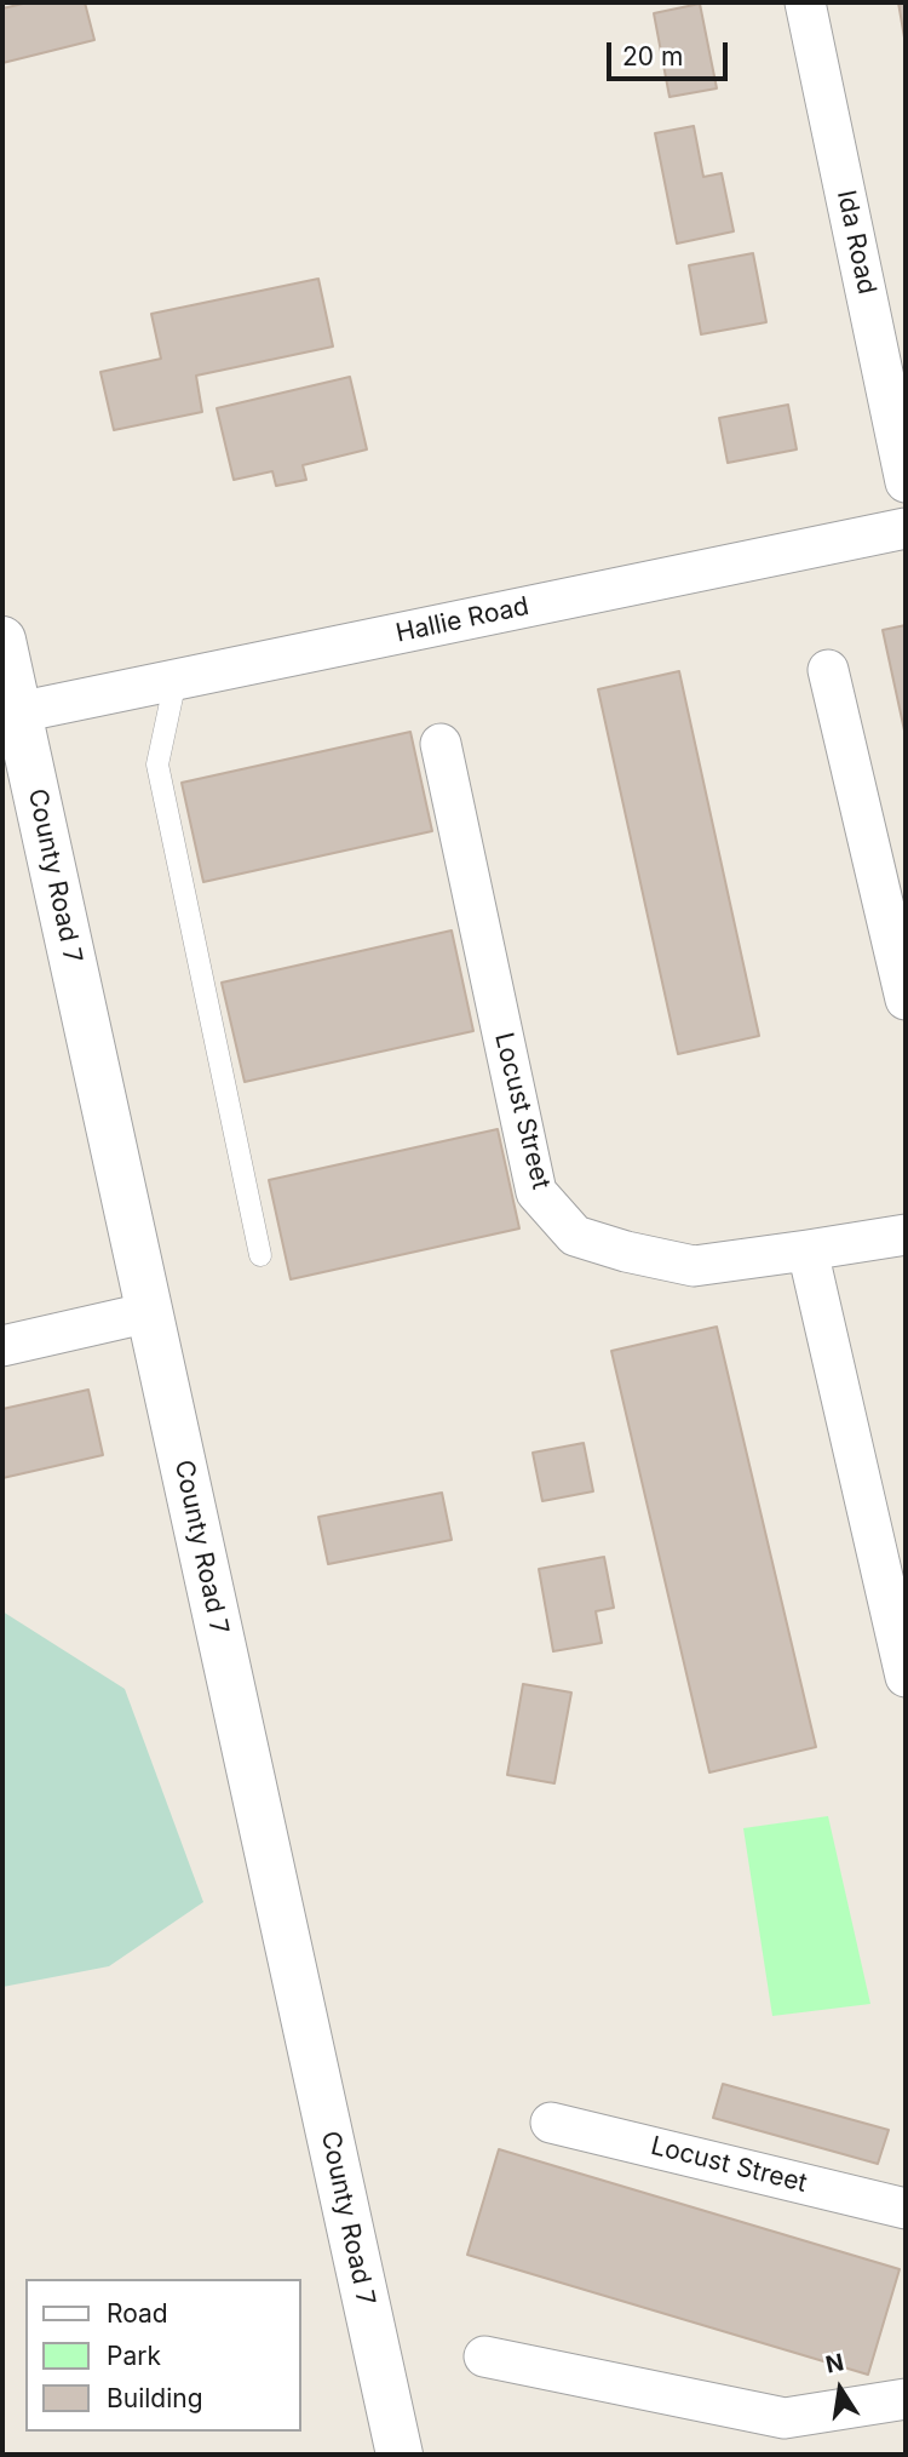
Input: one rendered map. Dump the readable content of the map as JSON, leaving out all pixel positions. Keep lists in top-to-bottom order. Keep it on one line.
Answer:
{"streets":{"street":["Ida Road","Hallie Road","County Road 7","Locust Street"]},"crossings":[["Hallie Road","County Road 7"]],"legend":["Road","Park","Building"],"scale_bar":"20 m","north":"top"}
